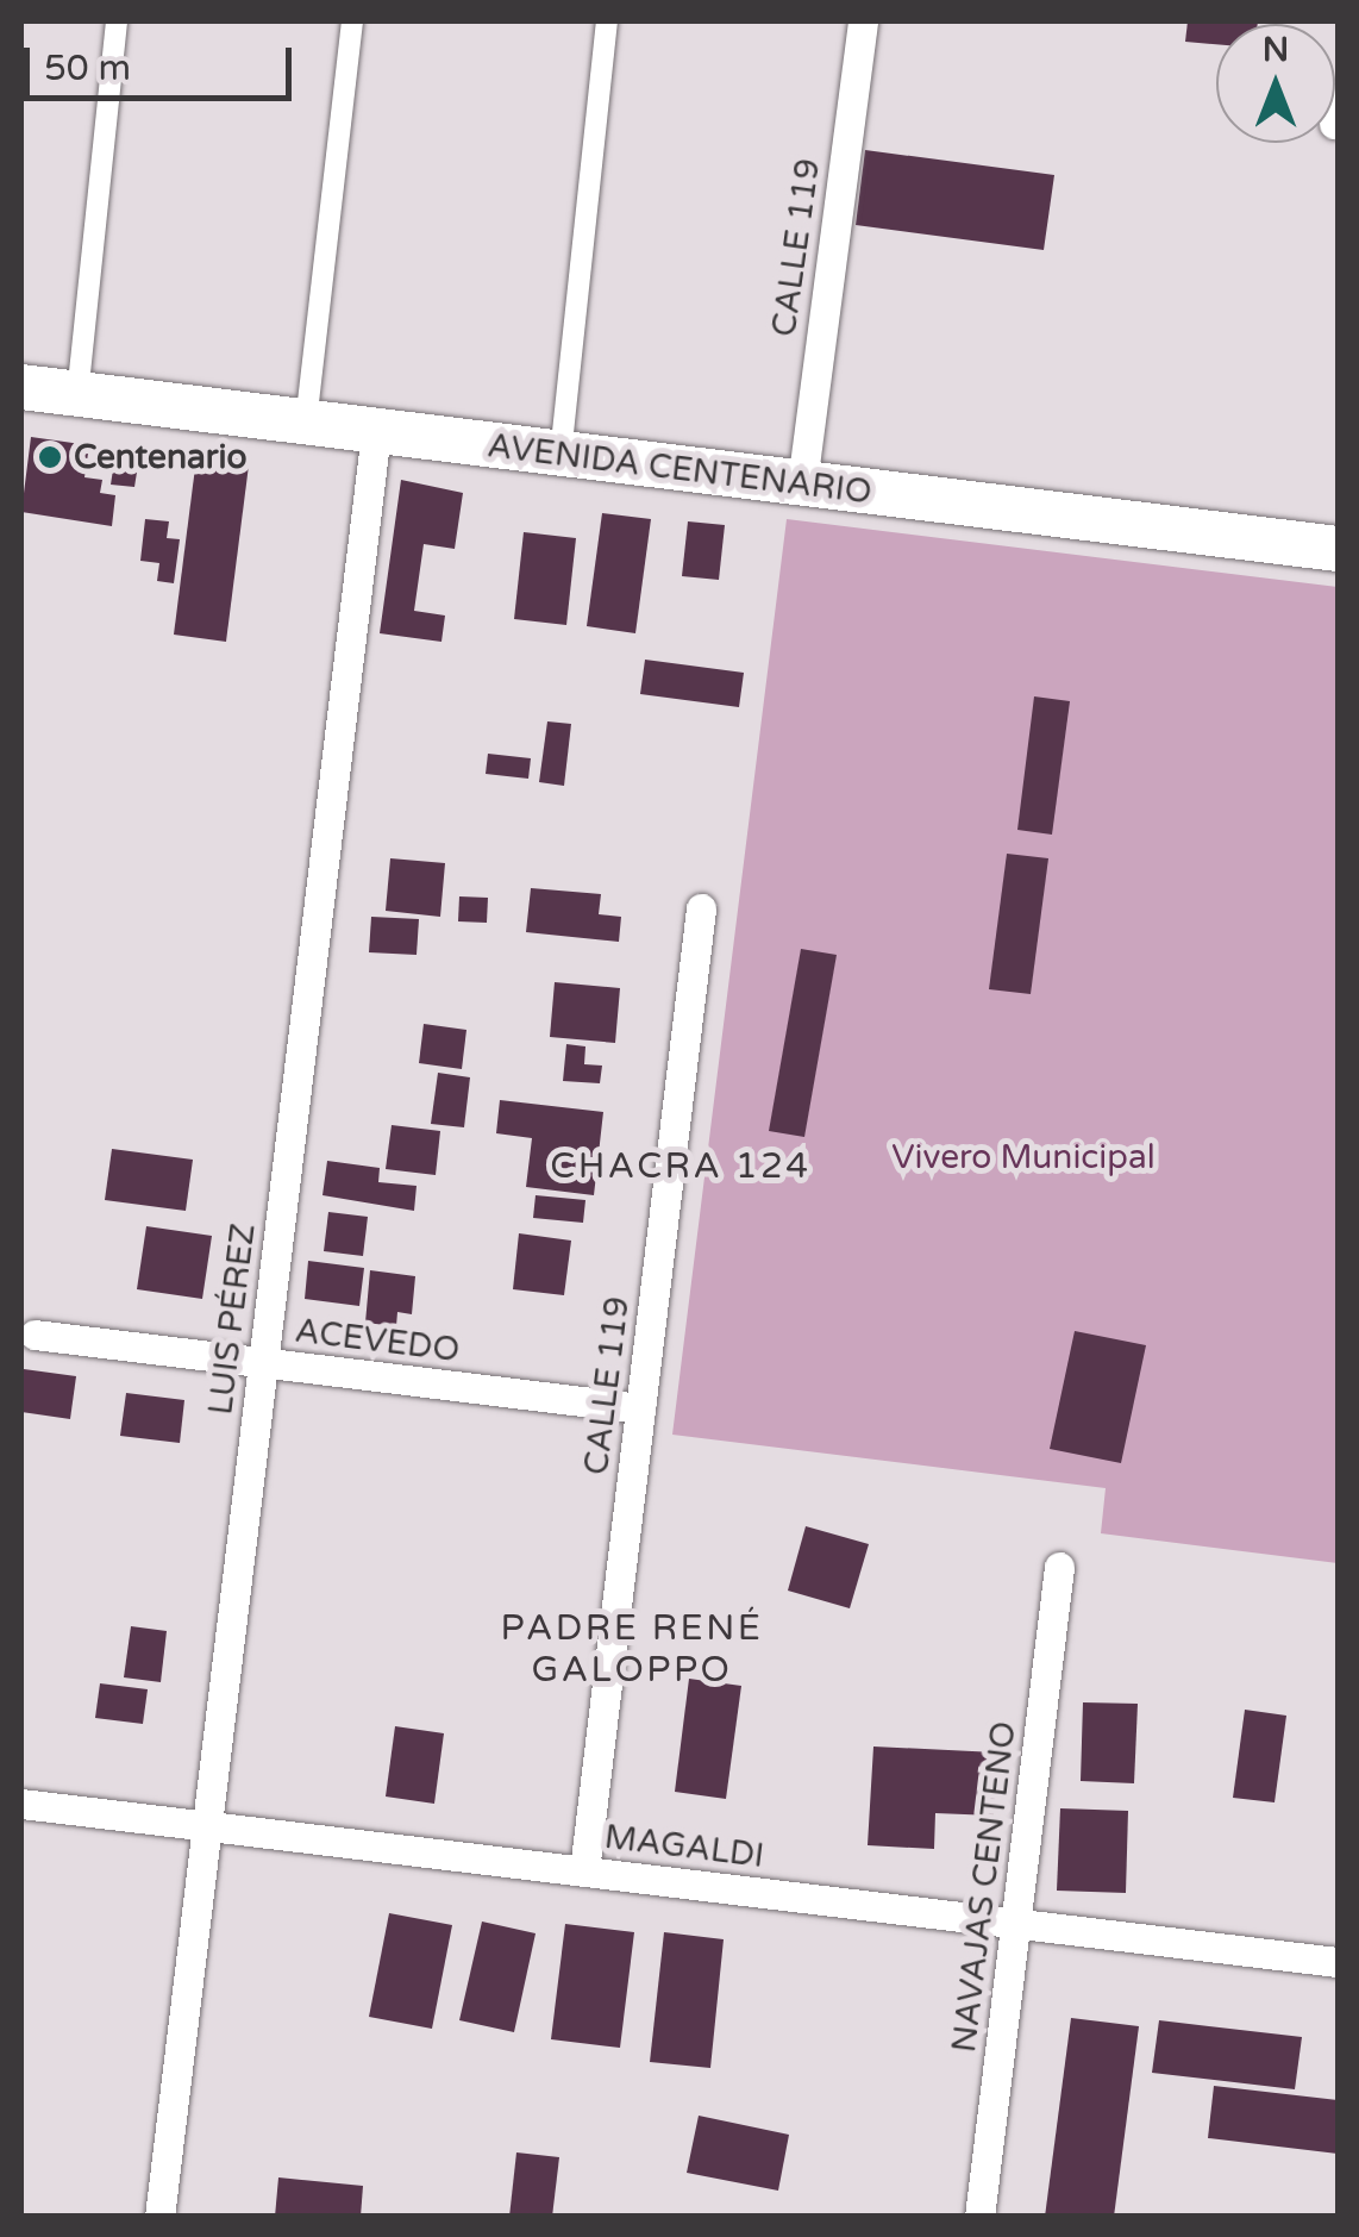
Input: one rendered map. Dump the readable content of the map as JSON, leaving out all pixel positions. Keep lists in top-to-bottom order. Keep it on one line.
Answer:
{"streets":{"main road":["AVENIDA CENTENARIO"],"street":["CALLE 119","LUIS PÉREZ","ACEVEDO","MAGALDI","NAVAJAS CENTENO"]},"crossings":[["CALLE 119","AVENIDA CENTENARIO"],["CALLE 119","ACEVEDO"],["CALLE 119","MAGALDI"],["AVENIDA CENTENARIO","LUIS PÉREZ"],["LUIS PÉREZ","ACEVEDO"],["LUIS PÉREZ","MAGALDI"],["MAGALDI","NAVAJAS CENTENO"]],"districts":["CHACRA 124","PADRE RENÉ GALOPPO"],"parks":["Vivero Municipal"],"places":["Centenario"],"scale_bar":"50 m","north":"top"}
